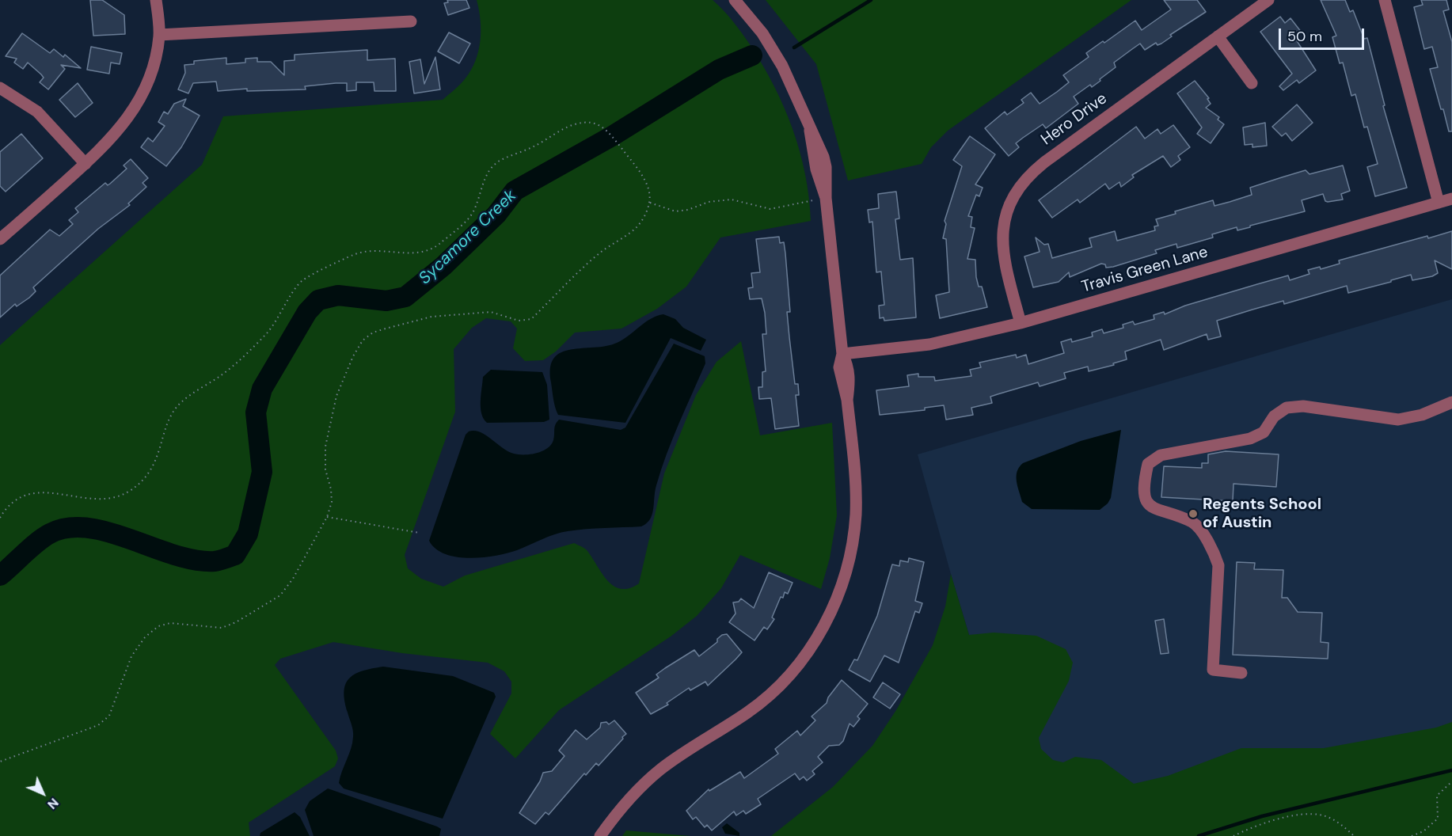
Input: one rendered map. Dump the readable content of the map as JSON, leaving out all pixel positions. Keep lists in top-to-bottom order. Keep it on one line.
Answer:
{"streets":{"street":["Hero Drive","Travis Green Lane"]},"crossings":[["Hero Drive","Travis Green Lane"]],"water":["Sycamore Creek"],"places":["Regents School of Austin"],"scale_bar":"50 m","north":"bottom right"}
